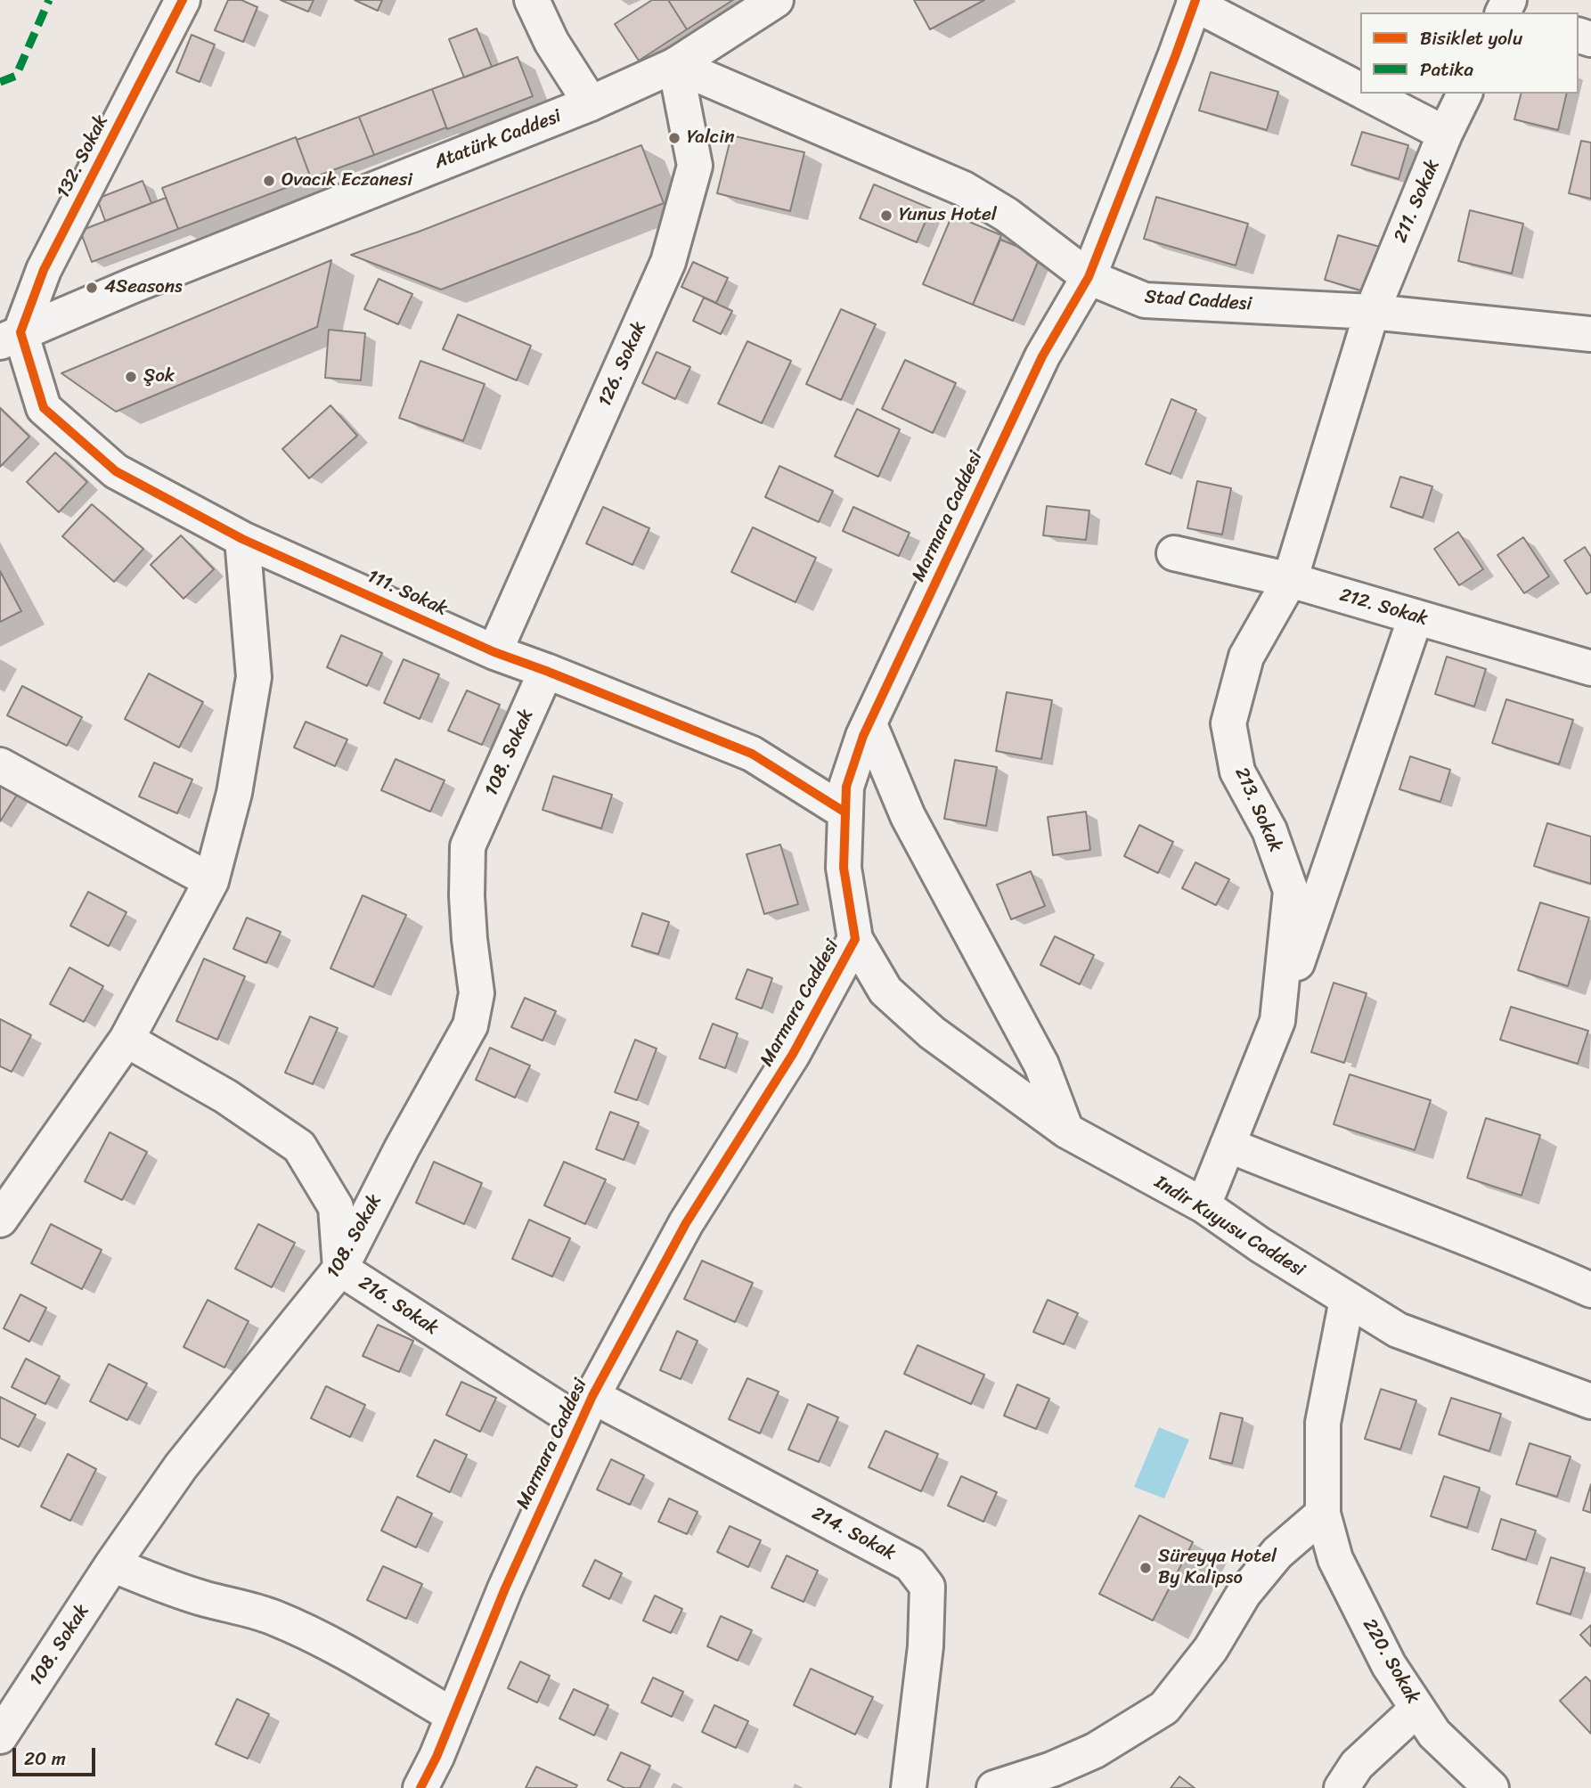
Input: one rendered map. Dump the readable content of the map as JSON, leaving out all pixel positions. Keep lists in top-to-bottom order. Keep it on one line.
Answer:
{"streets":{"street":["Atatürk Caddesi","132. Sokak","211. Sokak","Stad Caddesi","126. Sokak","Marmara Caddesi","111. Sokak","212. Sokak","108. Sokak","213. Sokak","Indir Kuyusu Caddesi","216. Sokak","214. Sokak","220. Sokak"]},"crossings":[["Atatürk Caddesi","132. Sokak"],["Atatürk Caddesi","Stad Caddesi"],["Atatürk Caddesi","126. Sokak"],["Atatürk Caddesi","111. Sokak"],["132. Sokak","111. Sokak"],["211. Sokak","Stad Caddesi"],["211. Sokak","213. Sokak"],["Stad Caddesi","126. Sokak"],["Stad Caddesi","Marmara Caddesi"],["Stad Caddesi","213. Sokak"],["126. Sokak","111. Sokak"],["Marmara Caddesi","111. Sokak"],["Marmara Caddesi","Indir Kuyusu Caddesi"],["Marmara Caddesi","216. Sokak"],["Marmara Caddesi","214. Sokak"],["111. Sokak","108. Sokak"],["212. Sokak","213. Sokak"],["108. Sokak","216. Sokak"],["213. Sokak","Indir Kuyusu Caddesi"],["Indir Kuyusu Caddesi","220. Sokak"],["216. Sokak","214. Sokak"]],"places":["Yalcin","Ovacık Eczanesi","Yunus Hotel","4Seasons","Şok","Süreyya Hotel By Kalipso"],"legend":["Bisiklet yolu","Patika"],"scale_bar":"20 m"}
